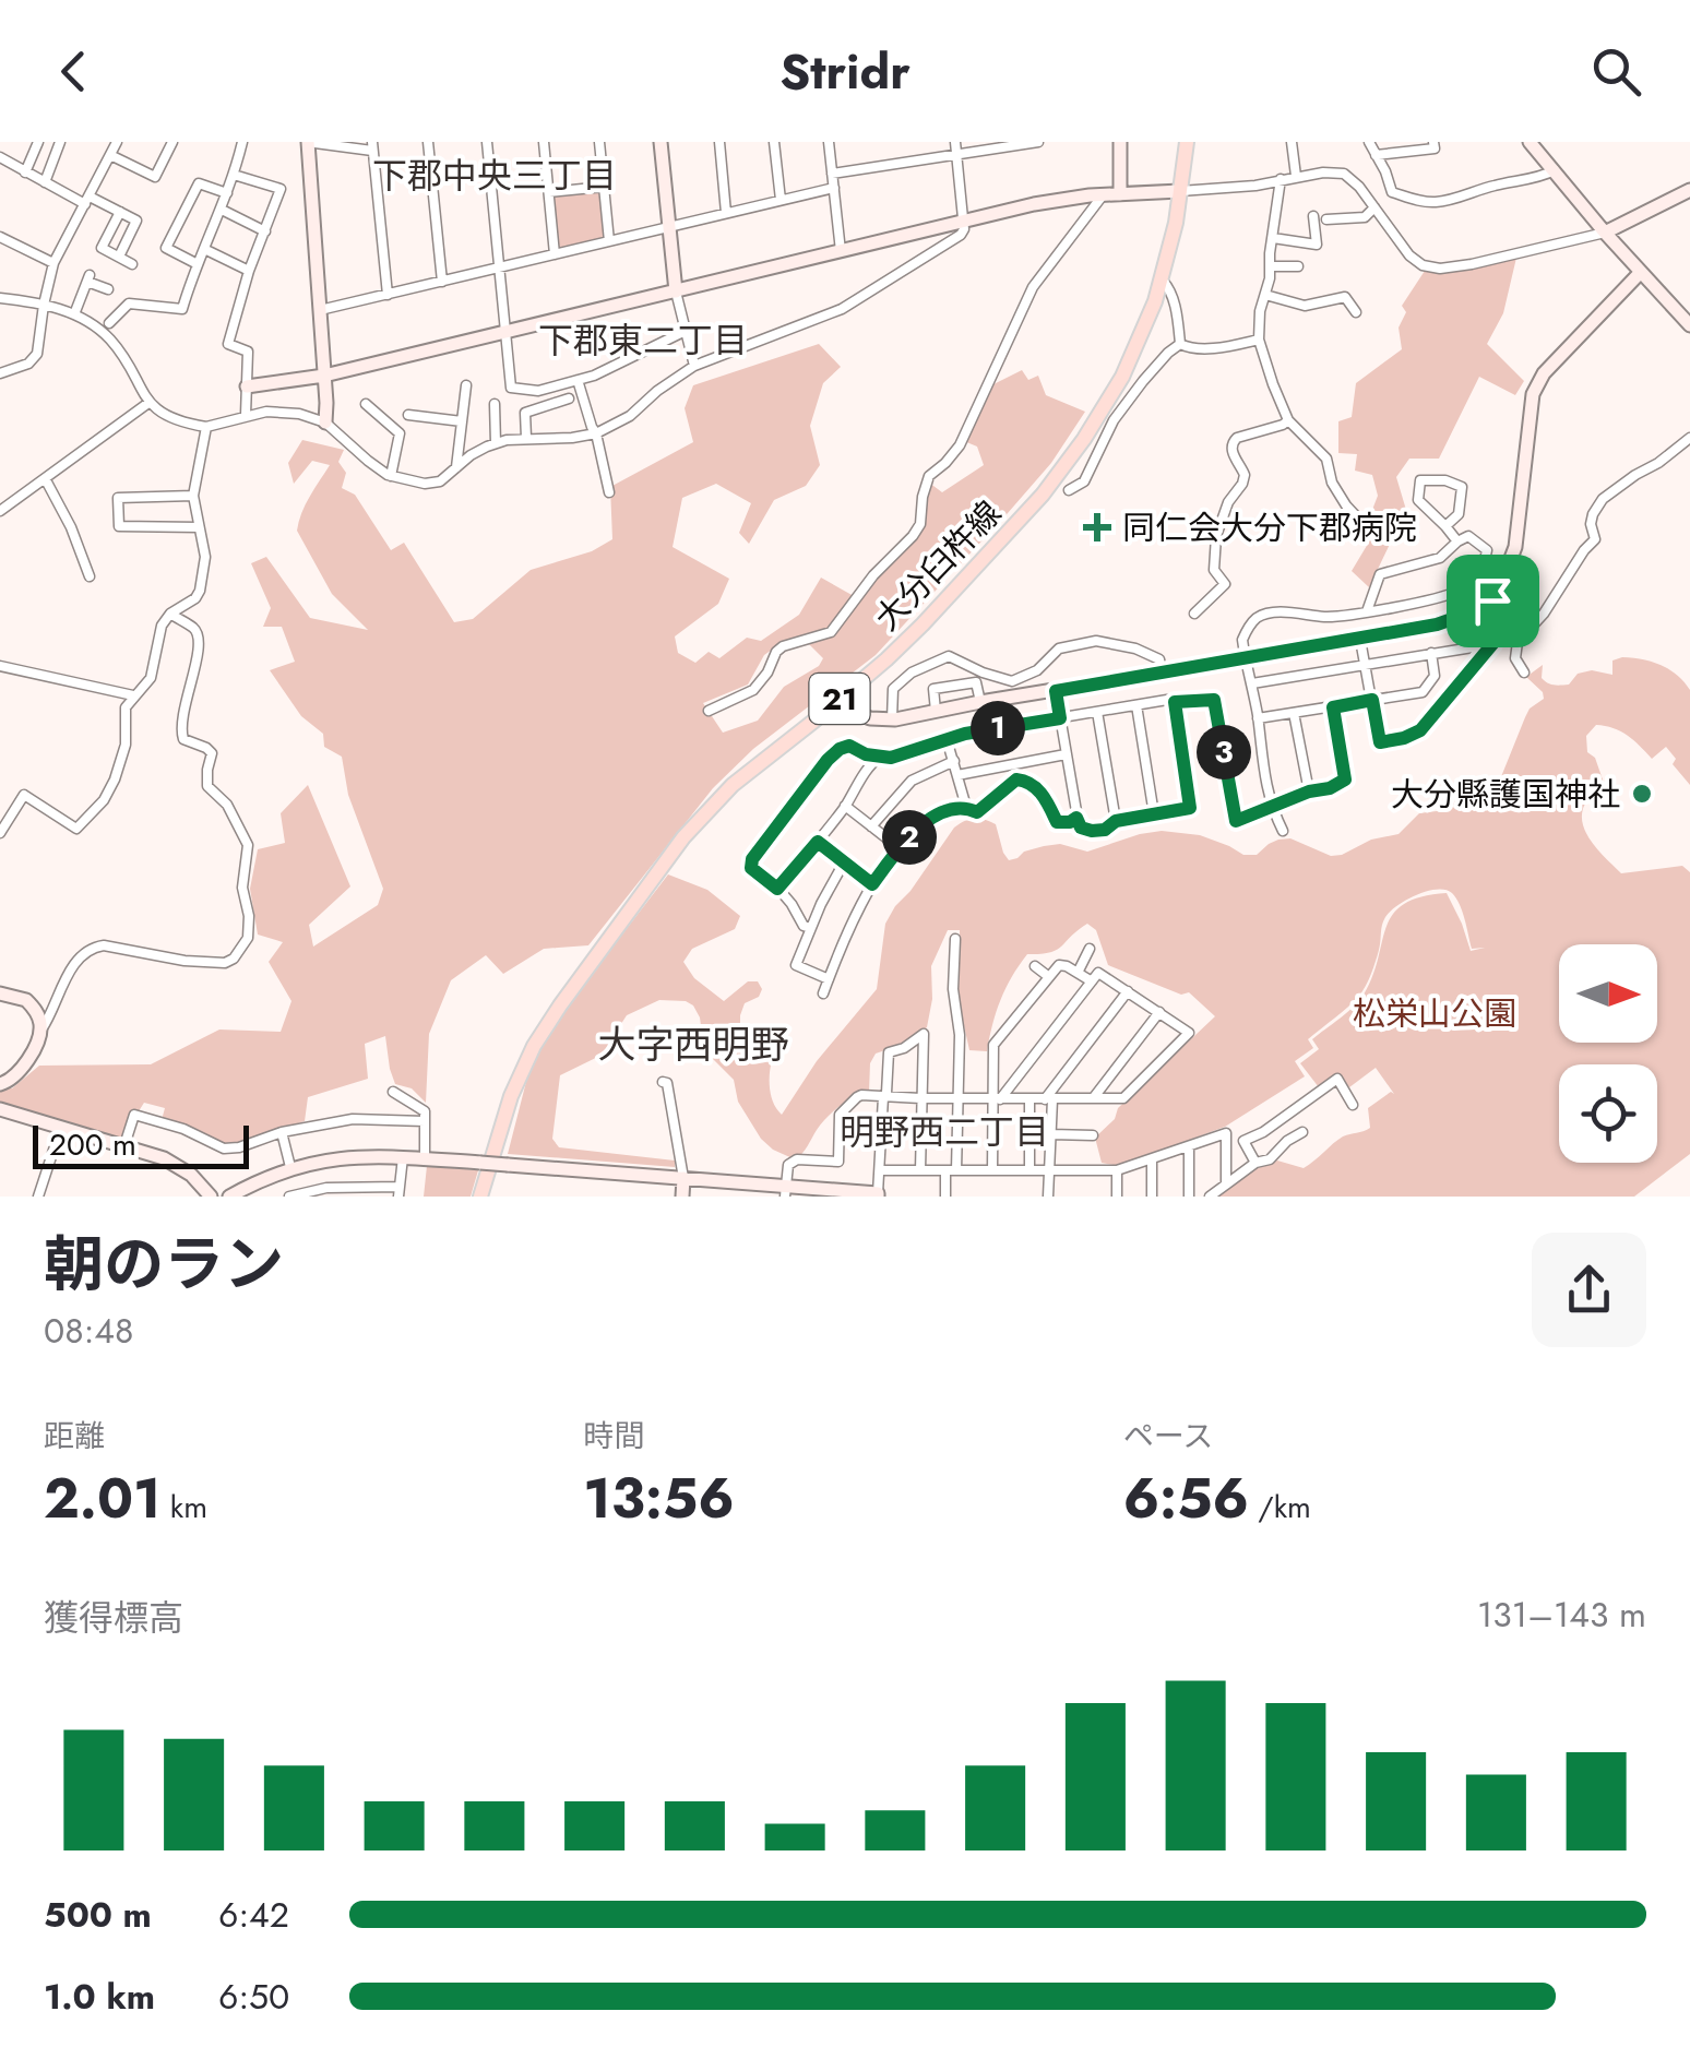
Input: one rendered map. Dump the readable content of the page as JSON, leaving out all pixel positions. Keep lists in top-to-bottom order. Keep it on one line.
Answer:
{"streets":{"main road":["大分臼杵線","21"]},"districts":["下郡中央三丁目","下郡東二丁目","大字西明野","明野西二丁目"],"parks":["松栄山公園"],"places":{"health":["同仁会大分下郡病院"],"other":["大分縣護国神社"]},"scale_bar":"200 m","north":"right","page":{"header":"Stridr","pins":["1","3","2"],"scale":"200 m","heading":["朝のラン","08:48"],"stats":[["距離","2.01 km"],["時間","13:56"],["ペース","6:56 /km"]],"chart":["獲得標高","131–143 m"],"list":[{"name":"500 m","note":"6:42"},{"name":"1.0 km","note":"6:50"}]}}
